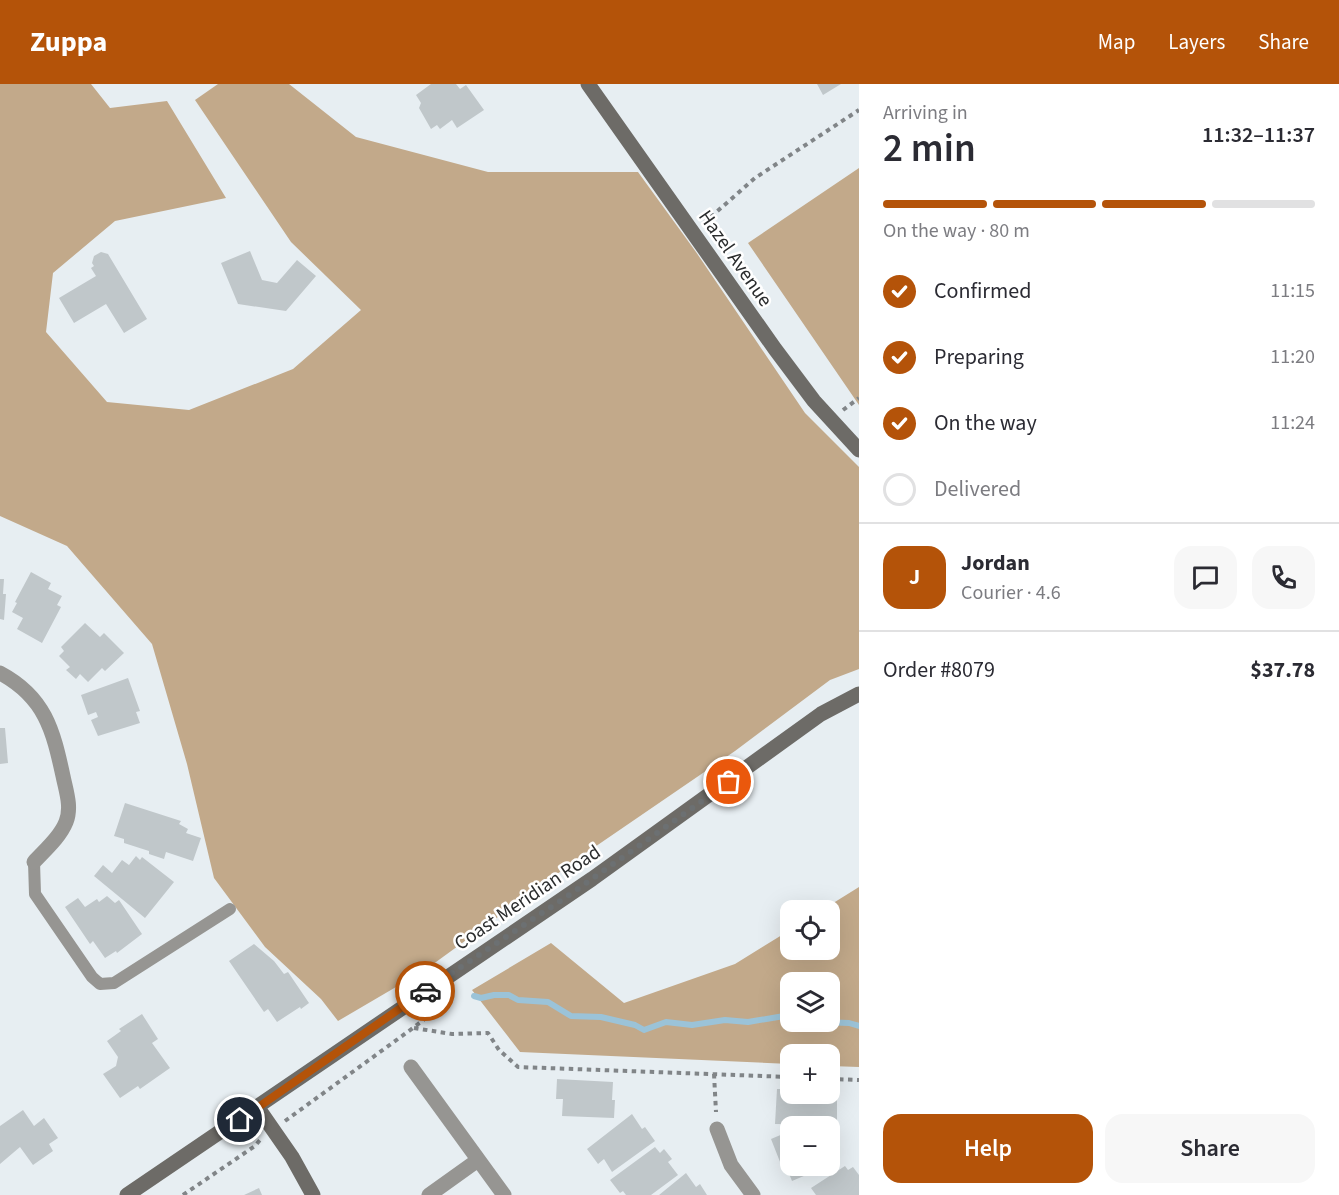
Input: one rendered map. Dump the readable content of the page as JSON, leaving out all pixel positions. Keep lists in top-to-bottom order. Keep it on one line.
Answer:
{"streets":{"street":["Hazel Avenue","Coast Meridian Road"]},"page":{"header":"Zuppa","nav":["Map","Layers","Share"],"heading":["2 min","Arriving in","11:32–11:37"],"panel":["Jordan","Courier · 4.6","Order #8079","$37.78"],"bar":"On the way · 80 m","list":[["Confirmed","11:15"],["Preparing","11:20"],["On the way","11:24"],"Delivered"],"round":"J","map_buttons":["+","−"],"buttons":["Help","Share"]}}
